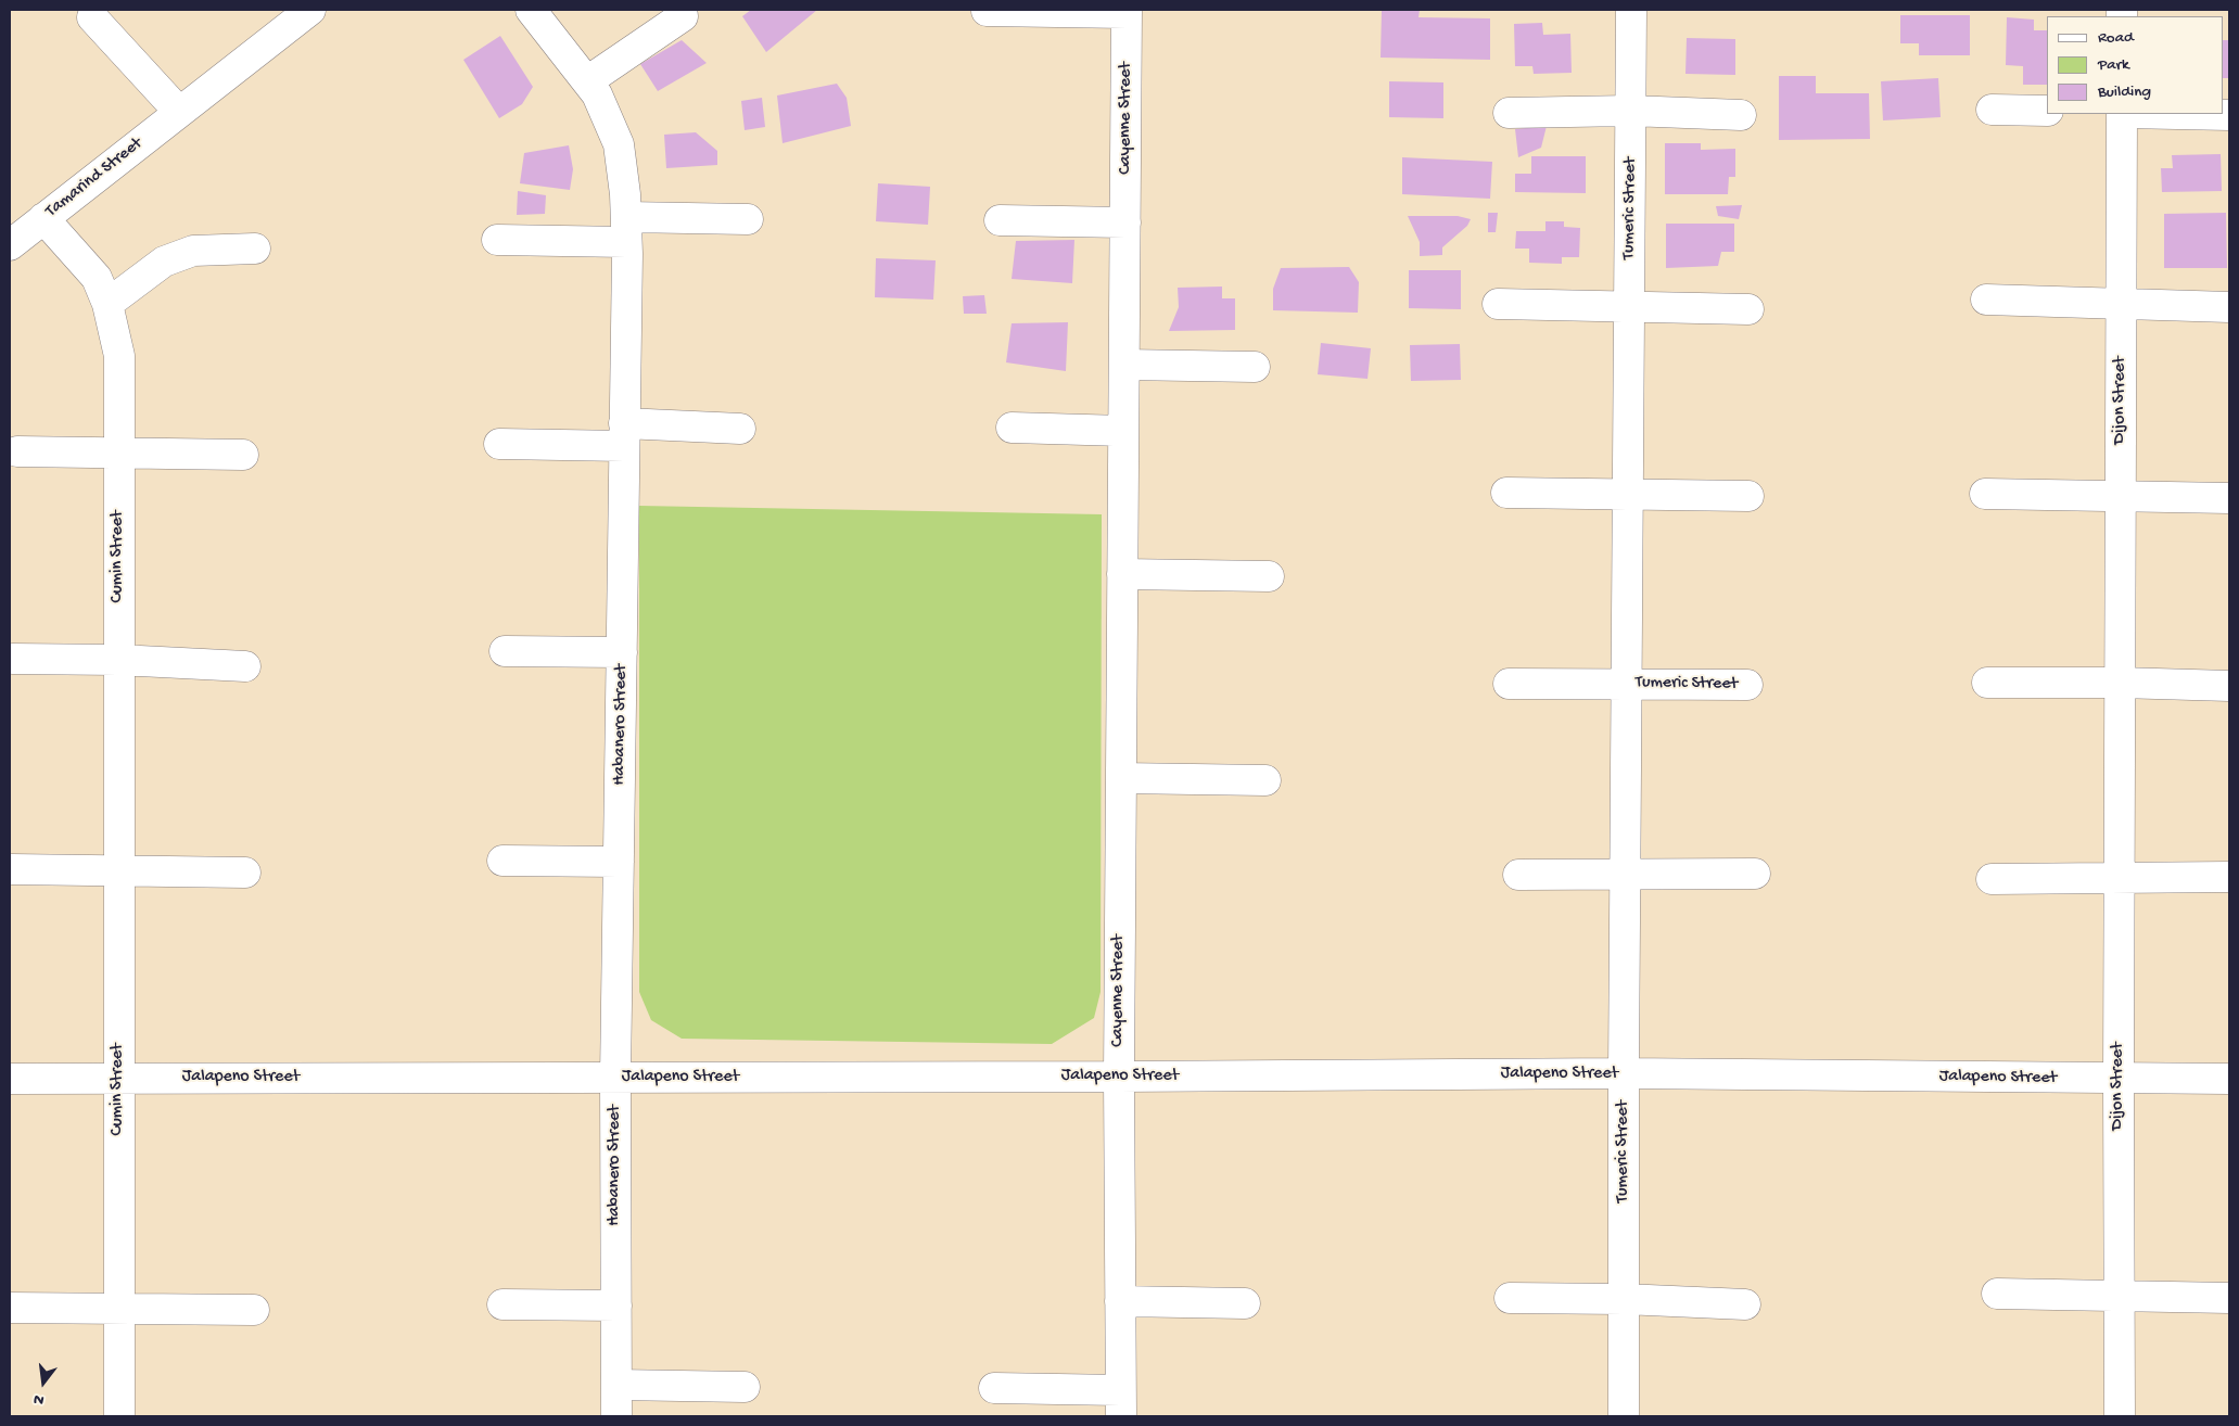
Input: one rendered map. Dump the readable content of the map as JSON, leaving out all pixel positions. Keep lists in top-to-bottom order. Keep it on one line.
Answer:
{"streets":{"street":["Cayenne Street","Tamarind Street","Tumeric Street","Dijon Street","Cumin Street","Habanero Street","Jalapeno Street"]},"crossings":[["Cayenne Street","Jalapeno Street"],["Tamarind Street","Cumin Street"],["Tumeric Street","Jalapeno Street"],["Dijon Street","Jalapeno Street"],["Cumin Street","Jalapeno Street"],["Habanero Street","Jalapeno Street"]],"legend":["Road","Park","Building"],"north":"bottom"}
